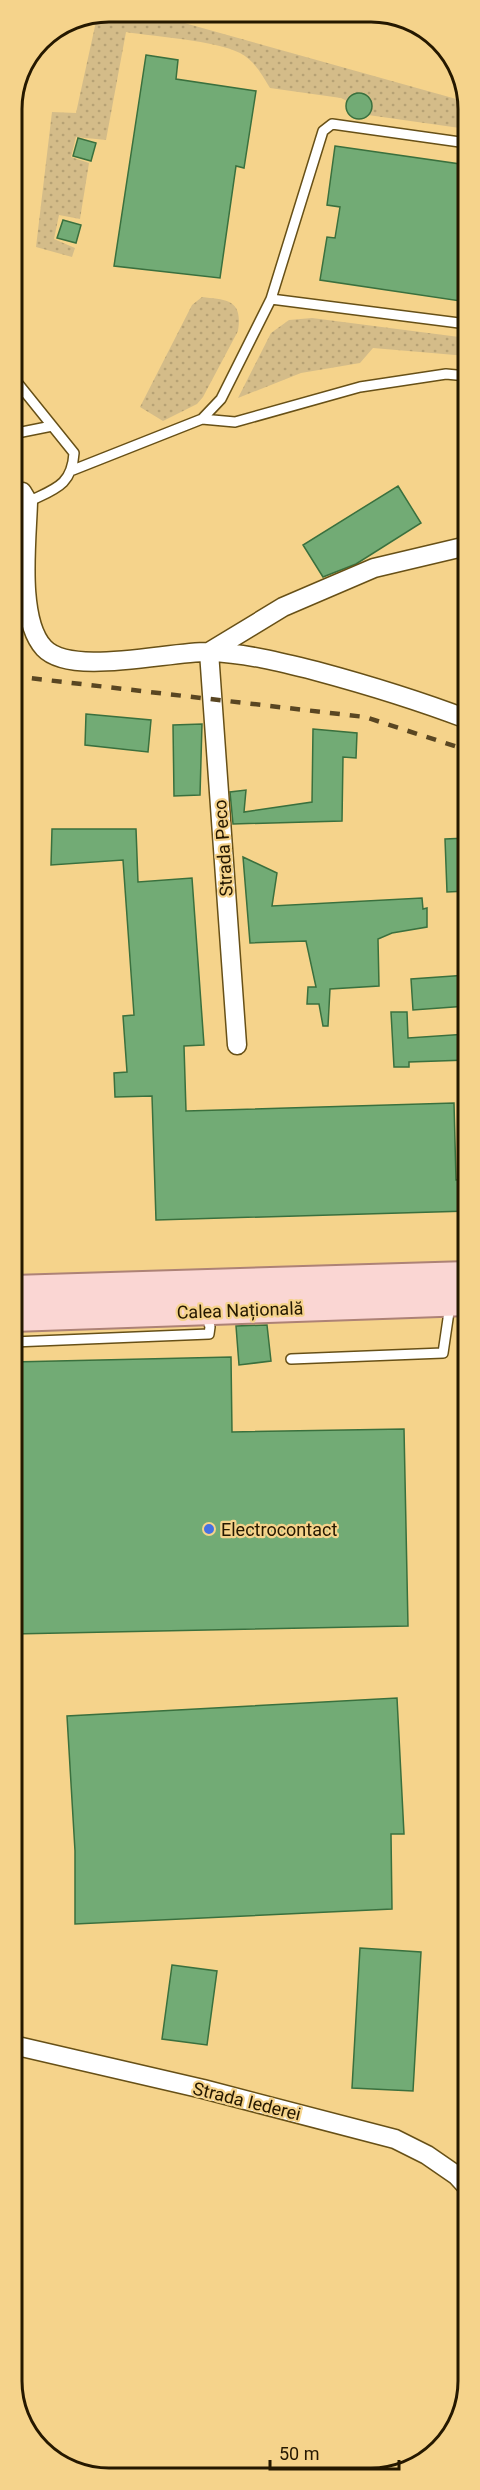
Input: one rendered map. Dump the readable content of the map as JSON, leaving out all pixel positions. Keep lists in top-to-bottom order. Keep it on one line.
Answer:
{"streets":{"main road":["Calea Națională"],"street":["Strada Peco","Strada Iederei"]},"places":["Electrocontact"],"scale_bar":"50 m"}
